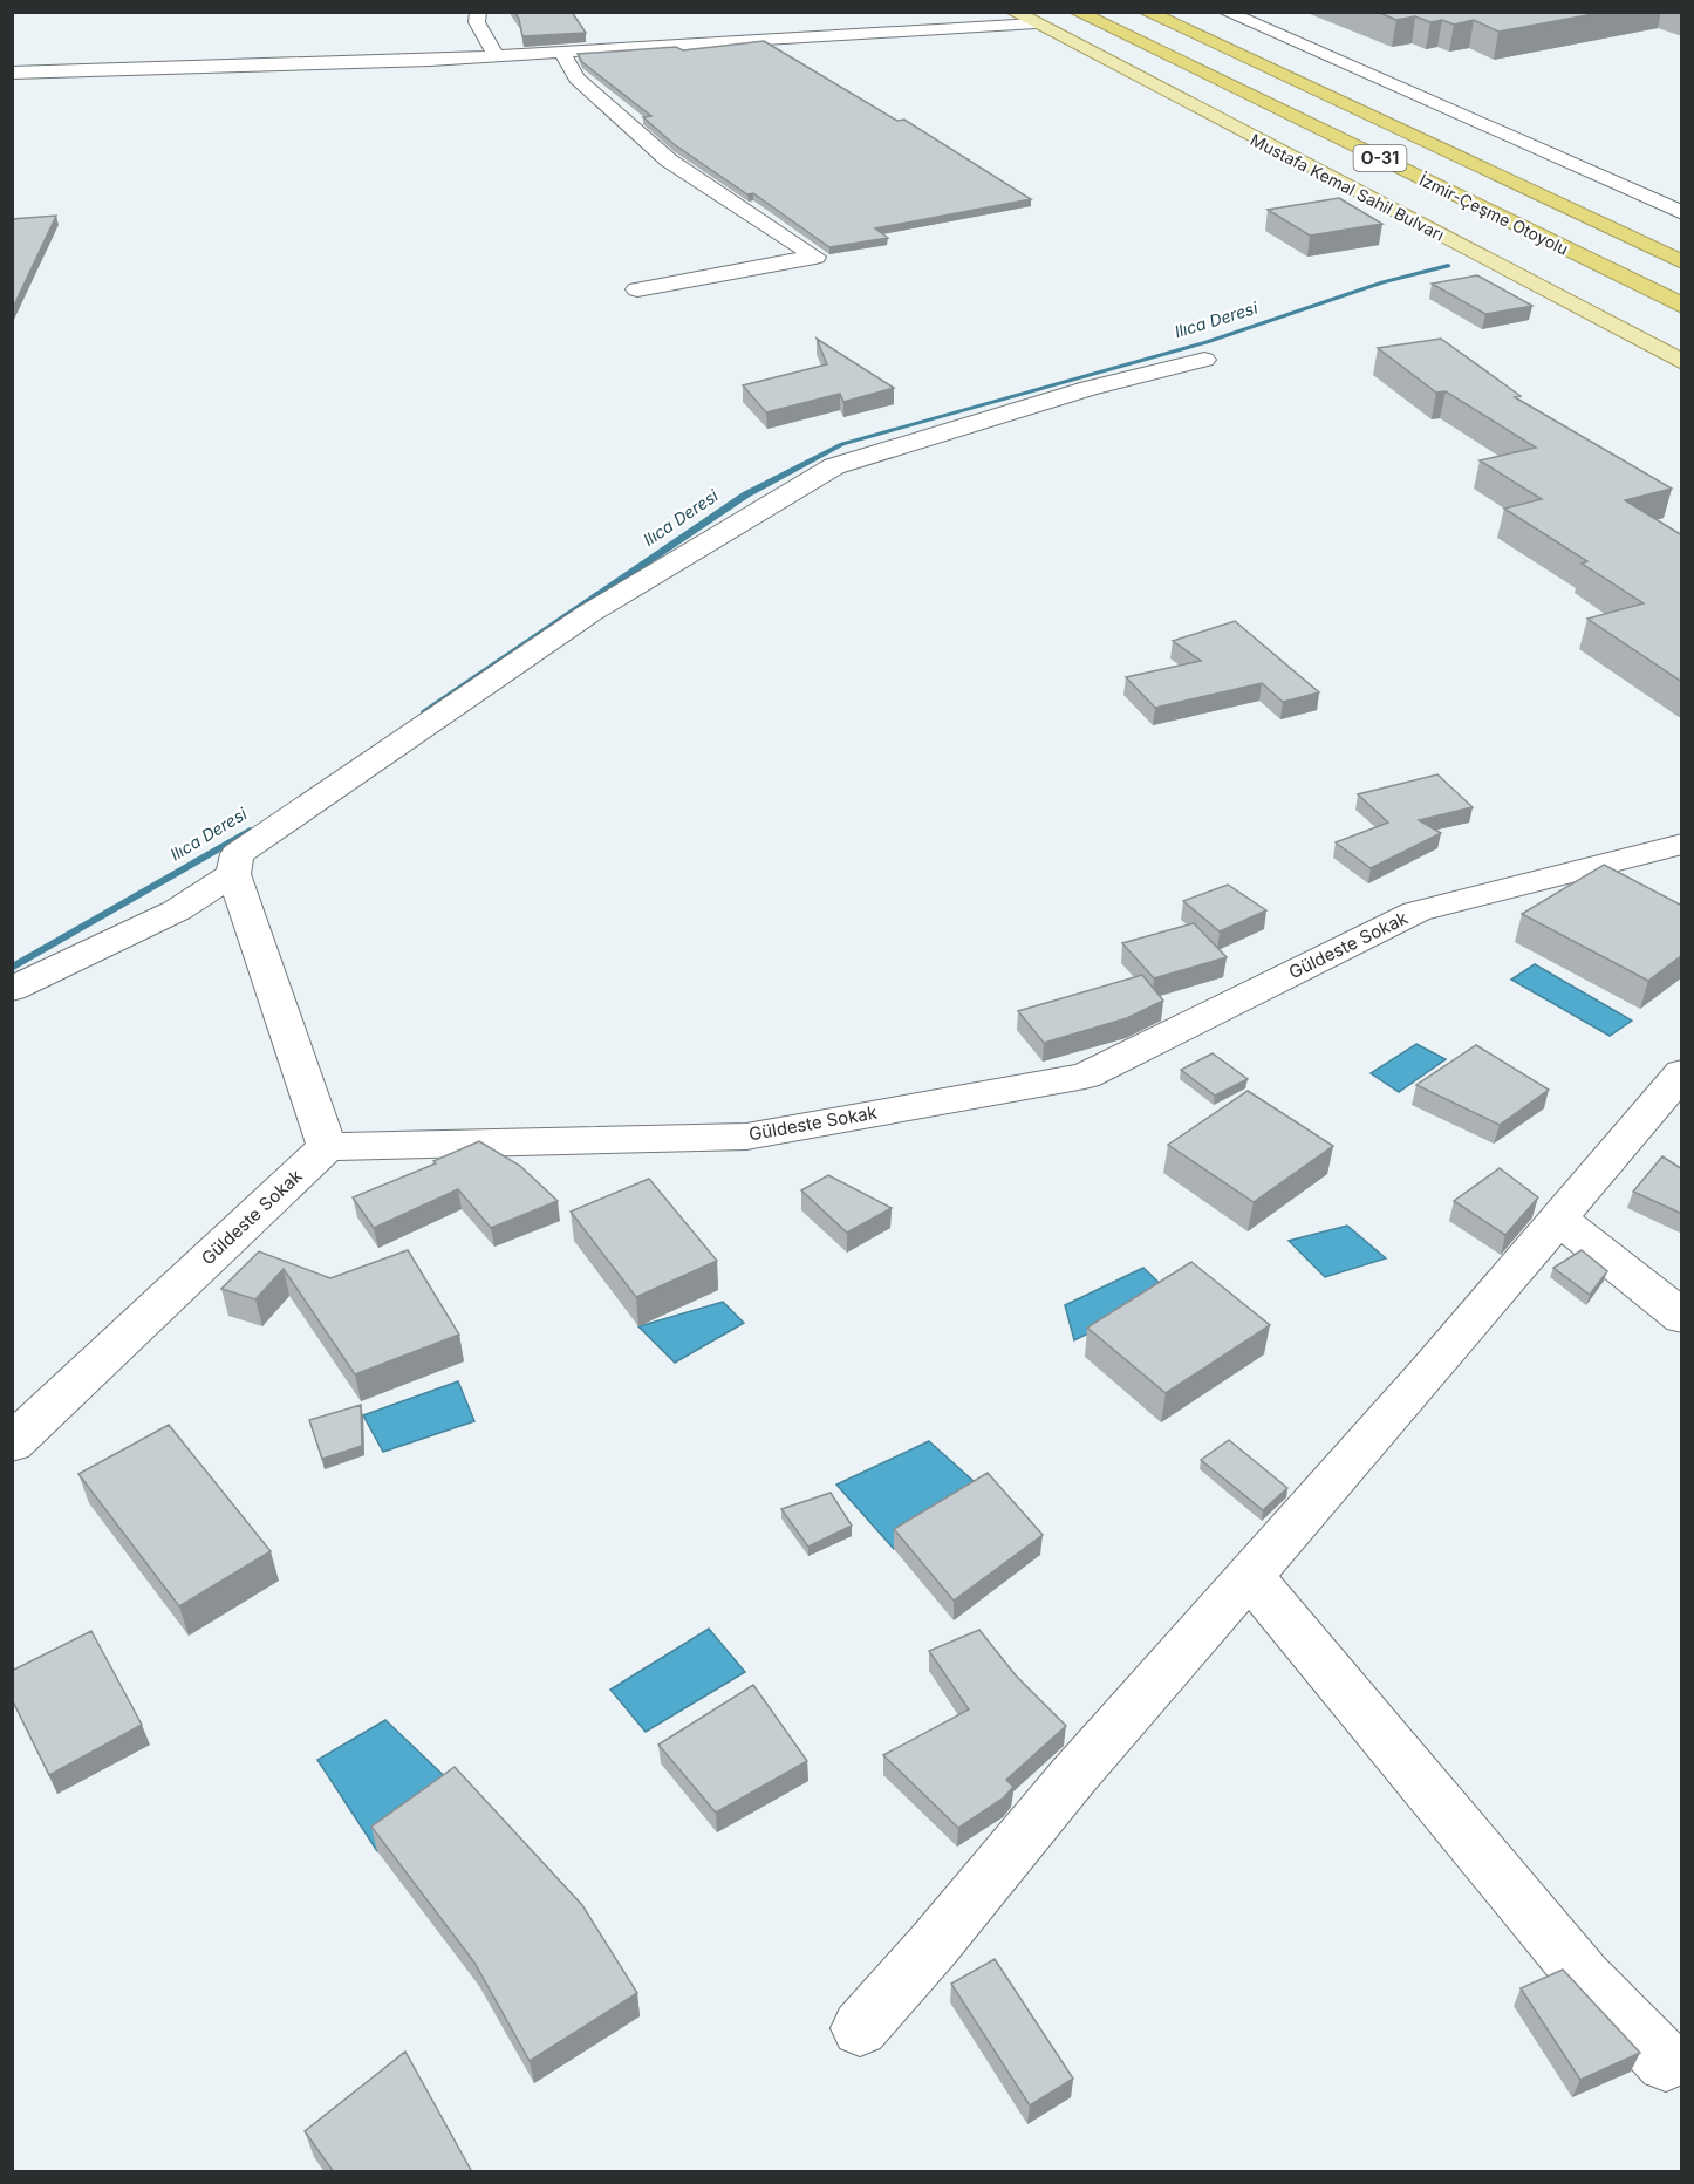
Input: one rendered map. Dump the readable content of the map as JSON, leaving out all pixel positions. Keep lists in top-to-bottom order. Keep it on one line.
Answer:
{"streets":{"highway":["O-31","İzmir-Çeşme Otoyolu"],"main road":["Mustafa Kemal Sahil Bulvarı"],"street":["Güldeste Sokak"]},"water":["Ilıca Deresi"]}
